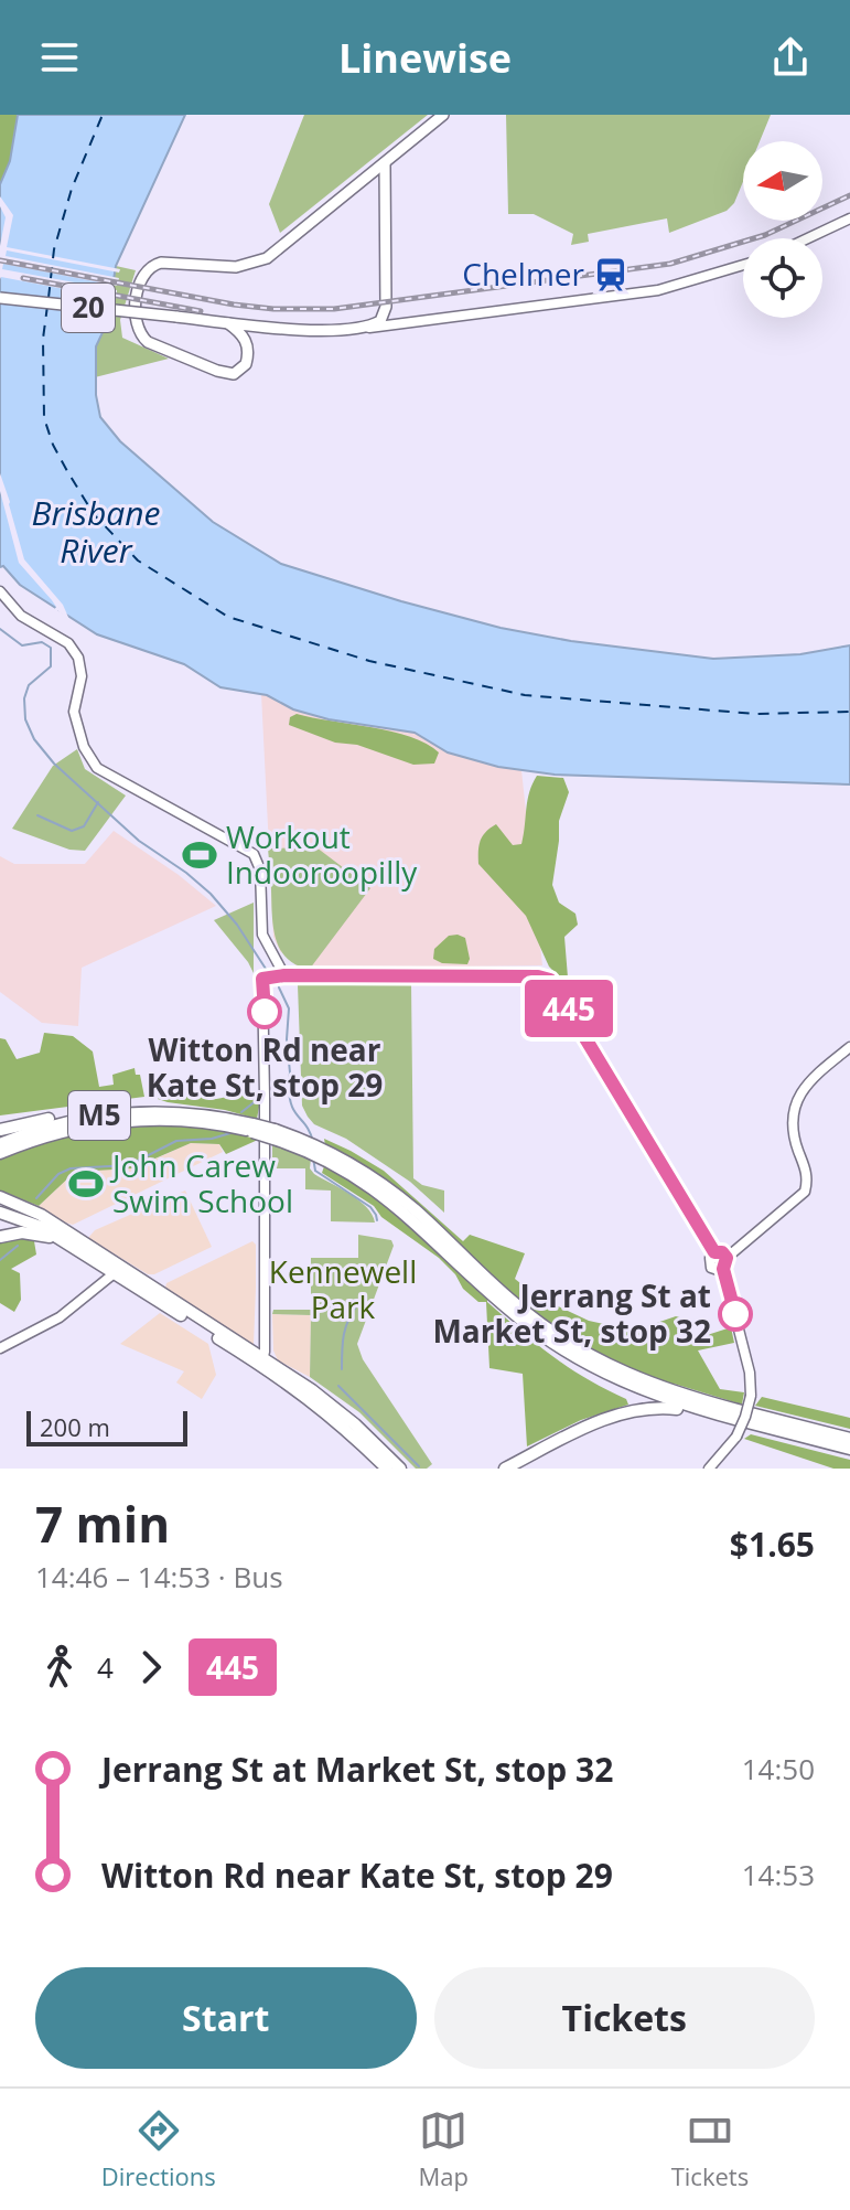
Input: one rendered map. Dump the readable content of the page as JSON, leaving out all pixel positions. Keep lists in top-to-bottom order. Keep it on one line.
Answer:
{"streets":{"highway":["M5"],"main road":["20"]},"water":["Brisbane River"],"parks":["Kennewell Park"],"places":{"station":["Chelmer"],"sports":["Workout Indooroopilly","John Carew Swim School"],"other":["Witton Rd near Kate St, stop 29","Jerrang St at Market St, stop 32"]},"lines":["bus line 445"],"scale_bar":"200 m","north":"left","page":{"header":"Linewise","on_map":"445","scale":"200 m","heading":["7 min","14:46 – 14:53 · Bus","$1.65"],"legs":["4","445"],"list":[{"name":"Jerrang St at Market St, stop 32","value":"14:50"},{"name":"Witton Rd near Kate St, stop 29","value":"14:53"}],"buttons":["Start","Tickets"],"tabs":["Directions","Map","Tickets"]}}
